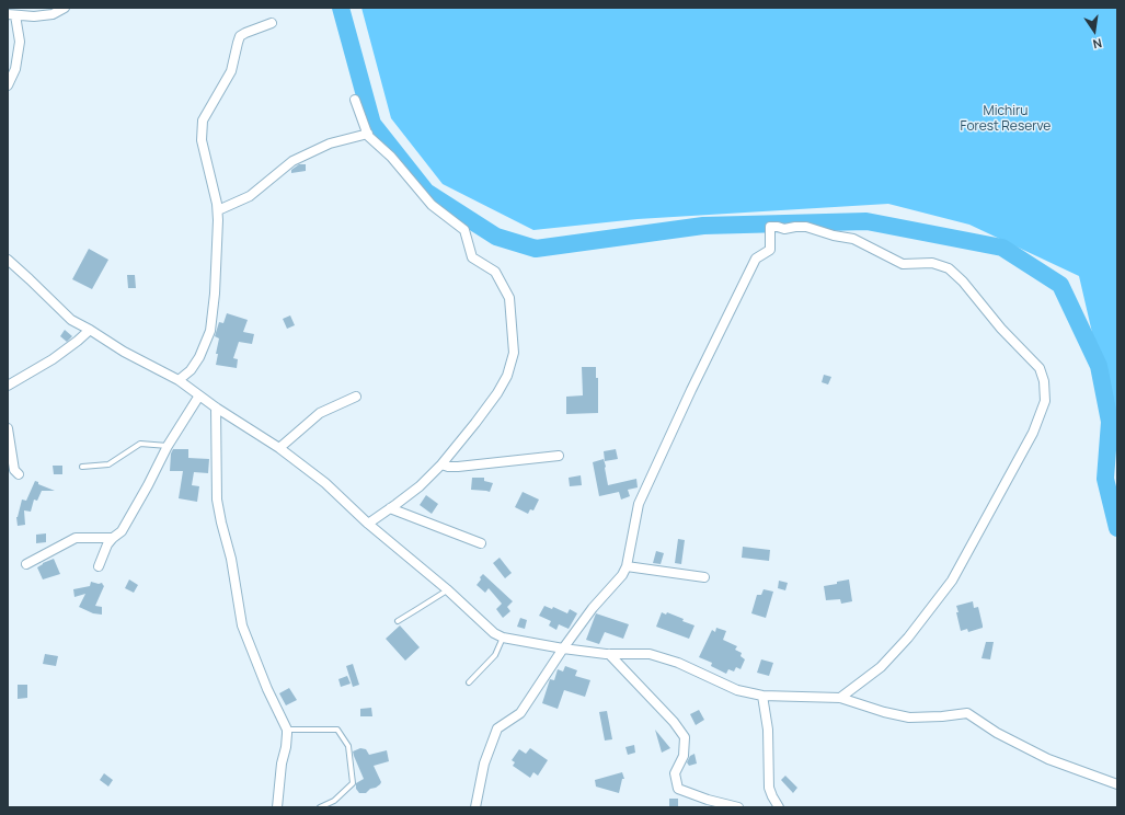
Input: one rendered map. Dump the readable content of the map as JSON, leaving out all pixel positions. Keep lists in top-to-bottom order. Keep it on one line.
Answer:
{"parks":["Michiru Forest Reserve"],"north":"bottom"}
